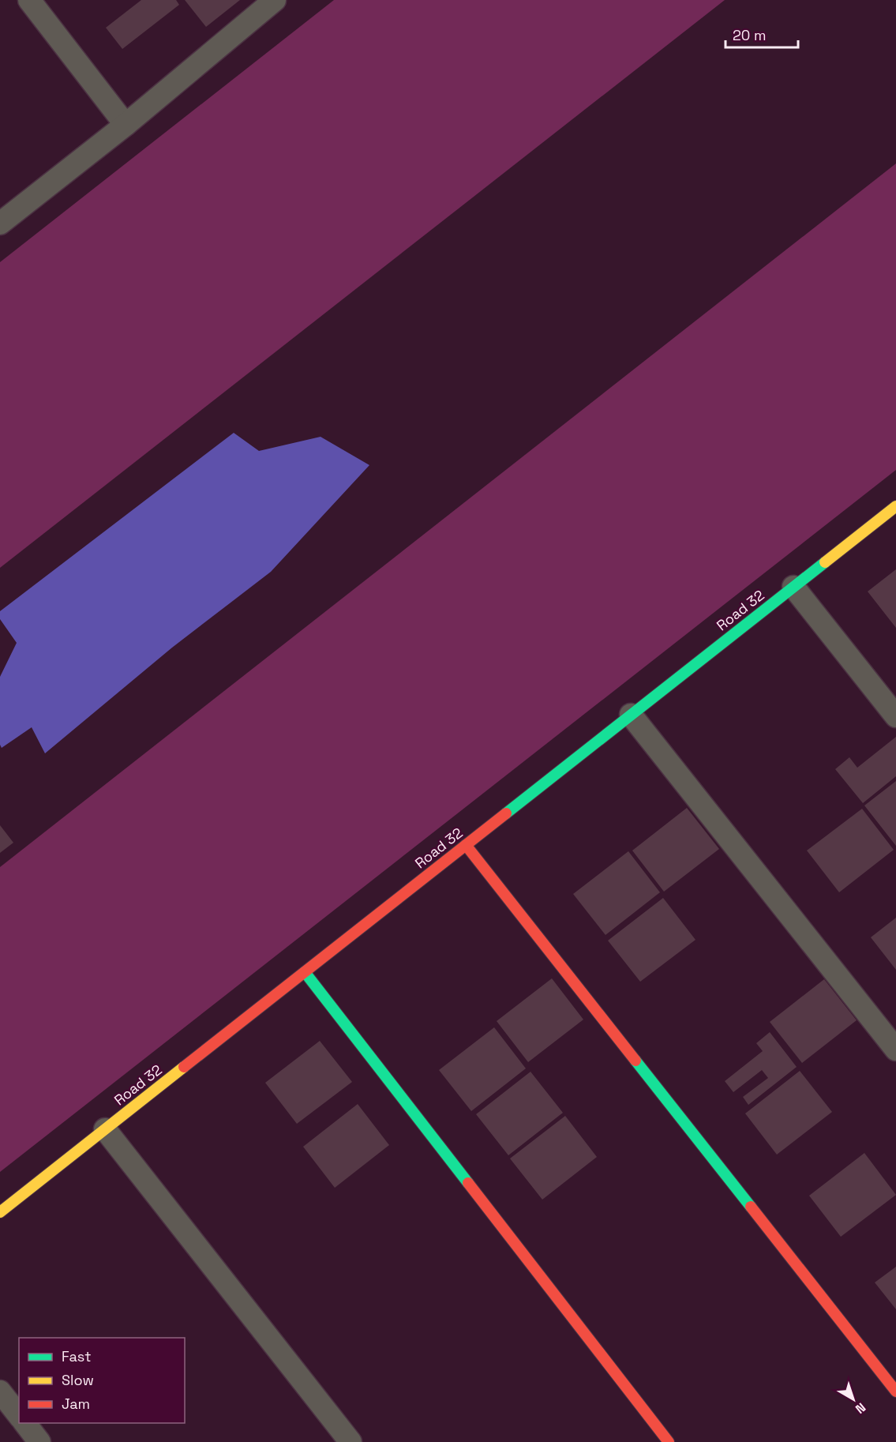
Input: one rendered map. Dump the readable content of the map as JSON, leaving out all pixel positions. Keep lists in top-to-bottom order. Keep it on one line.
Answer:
{"streets":{"street":["Road 32"]},"legend":["Fast","Slow","Jam"],"scale_bar":"20 m","north":"bottom right"}
